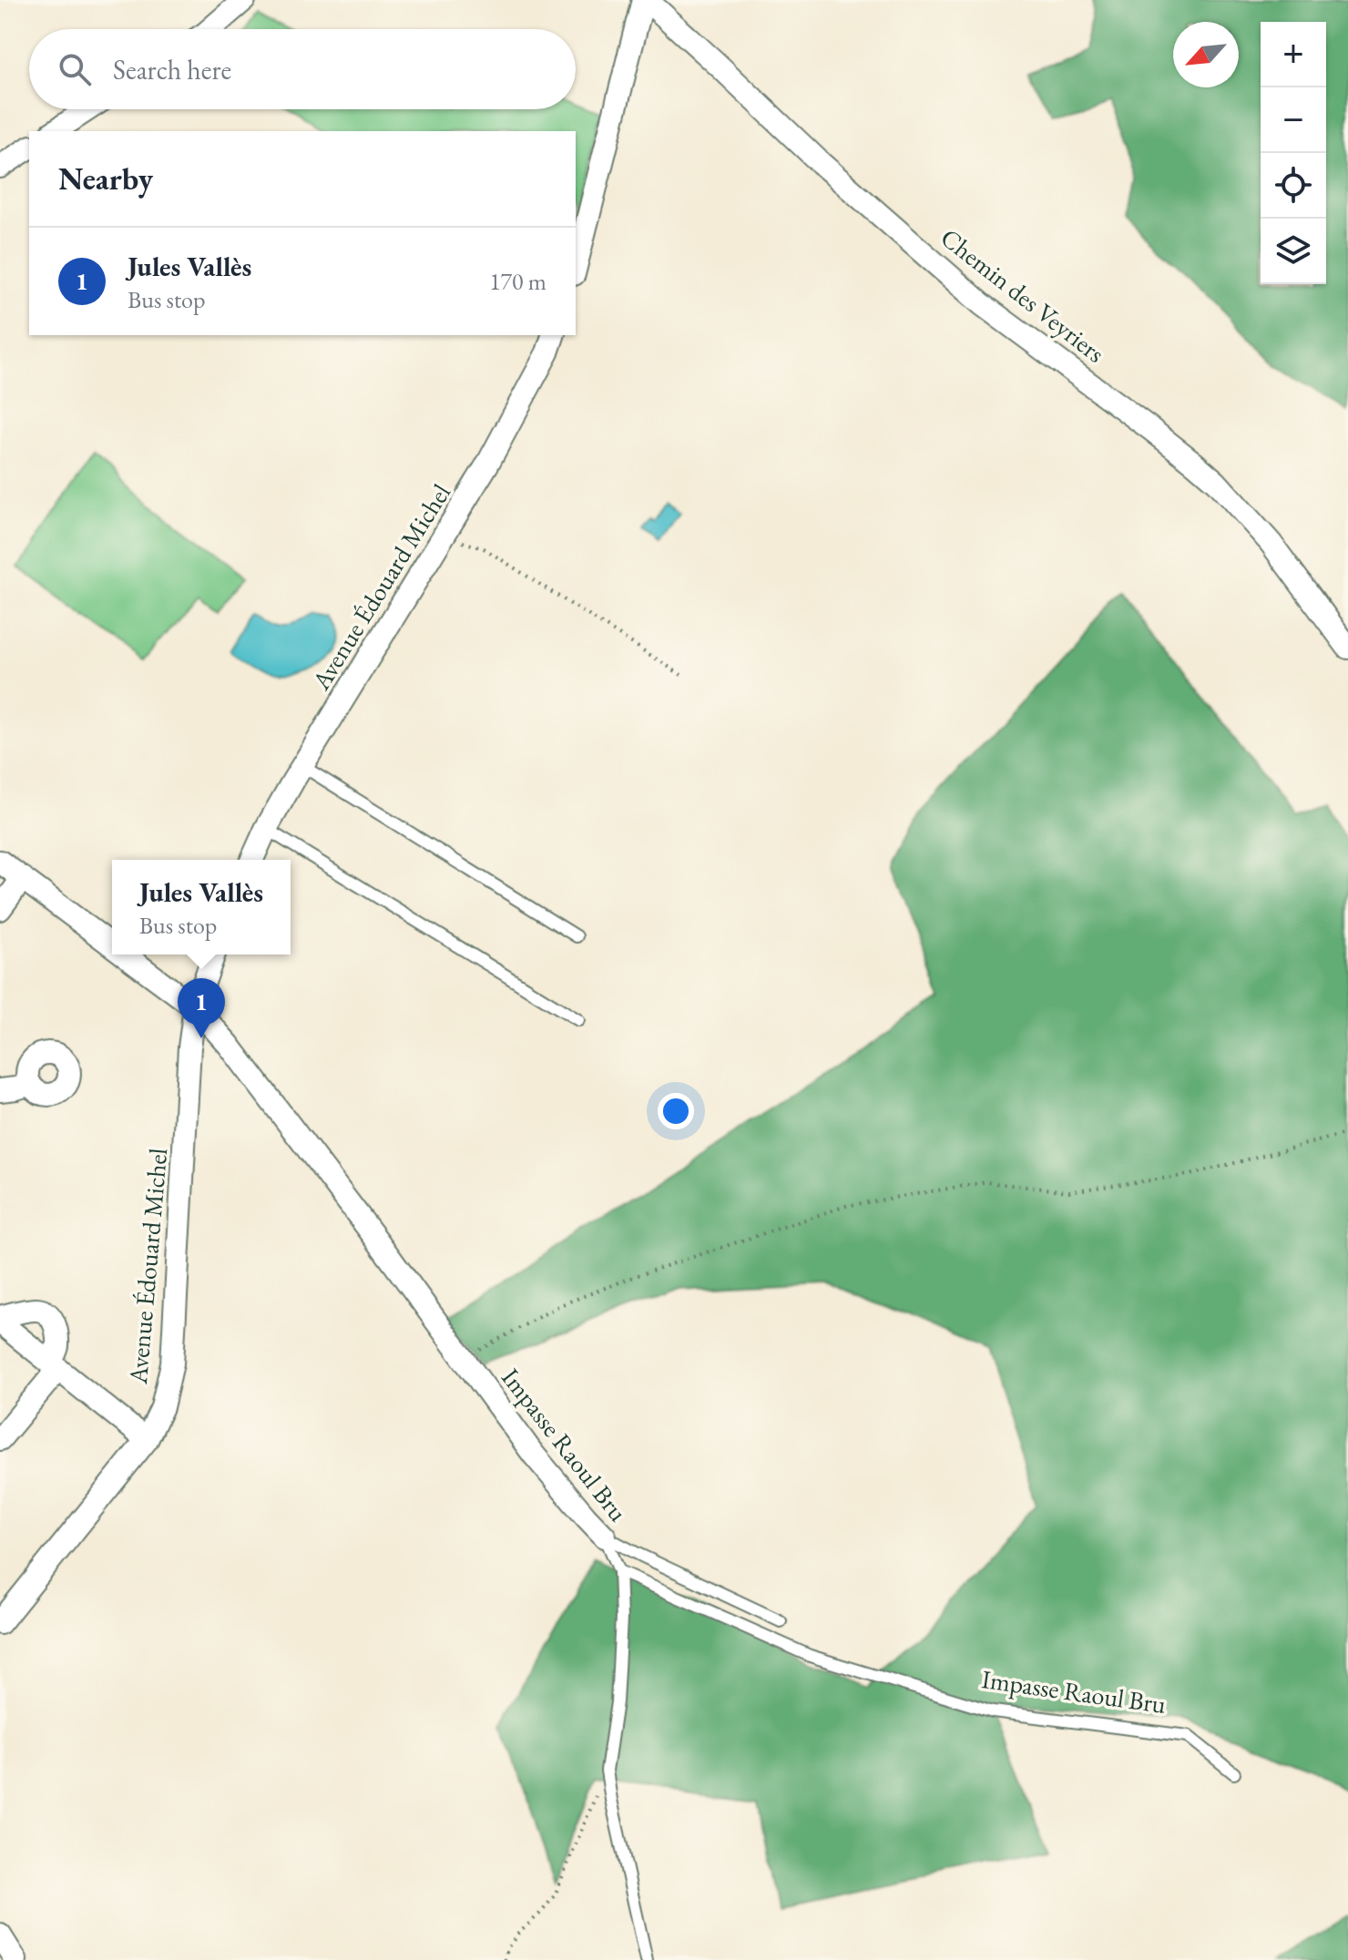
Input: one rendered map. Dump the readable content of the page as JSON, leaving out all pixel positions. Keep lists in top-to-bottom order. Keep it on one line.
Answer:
{"streets":{"street":["Chemin des Veyriers","Avenue Édouard Michel","Impasse Raoul Bru"]},"crossings":[["Avenue Édouard Michel","Impasse Raoul Bru"]],"north":"bottom left","page":{"map_buttons":["+","−"],"search":"Search here","heading":"Nearby","list":[{"mark":"1","name":"Jules Vallès","note":"Bus stop","value":"170 m"}],"popup":["Jules Vallès","Bus stop"],"pins":"1"}}
